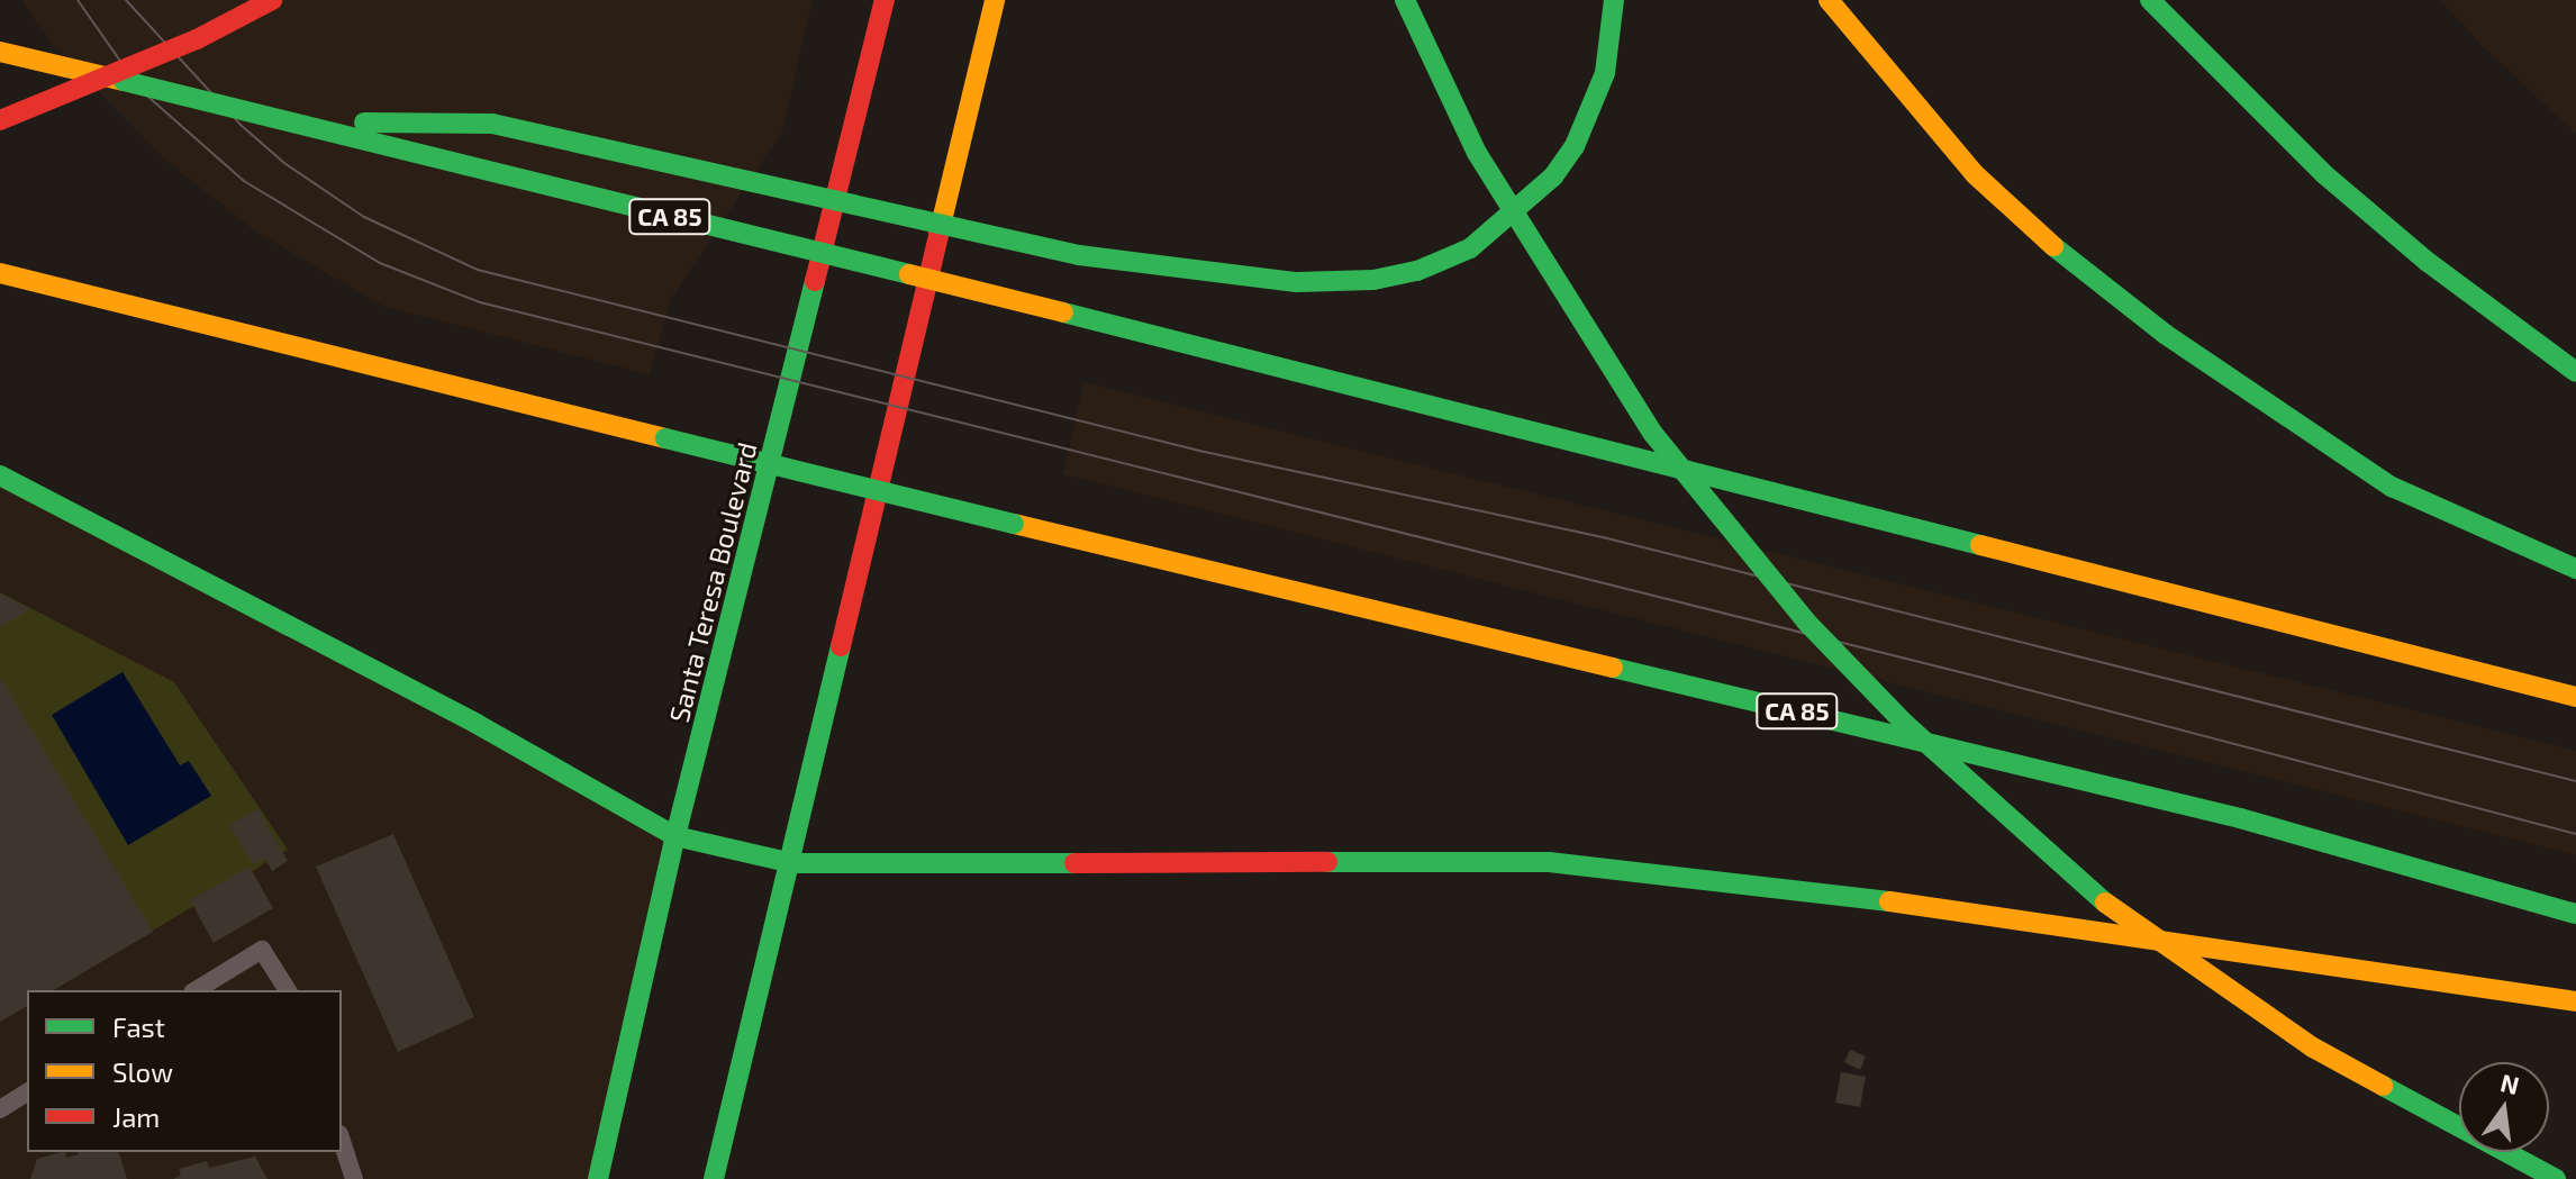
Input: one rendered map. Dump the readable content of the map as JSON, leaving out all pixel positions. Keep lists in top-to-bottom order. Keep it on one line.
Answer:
{"streets":{"main road":["CA 85","Santa Teresa Boulevard"]},"legend":["Fast","Slow","Jam"],"north":"top"}
